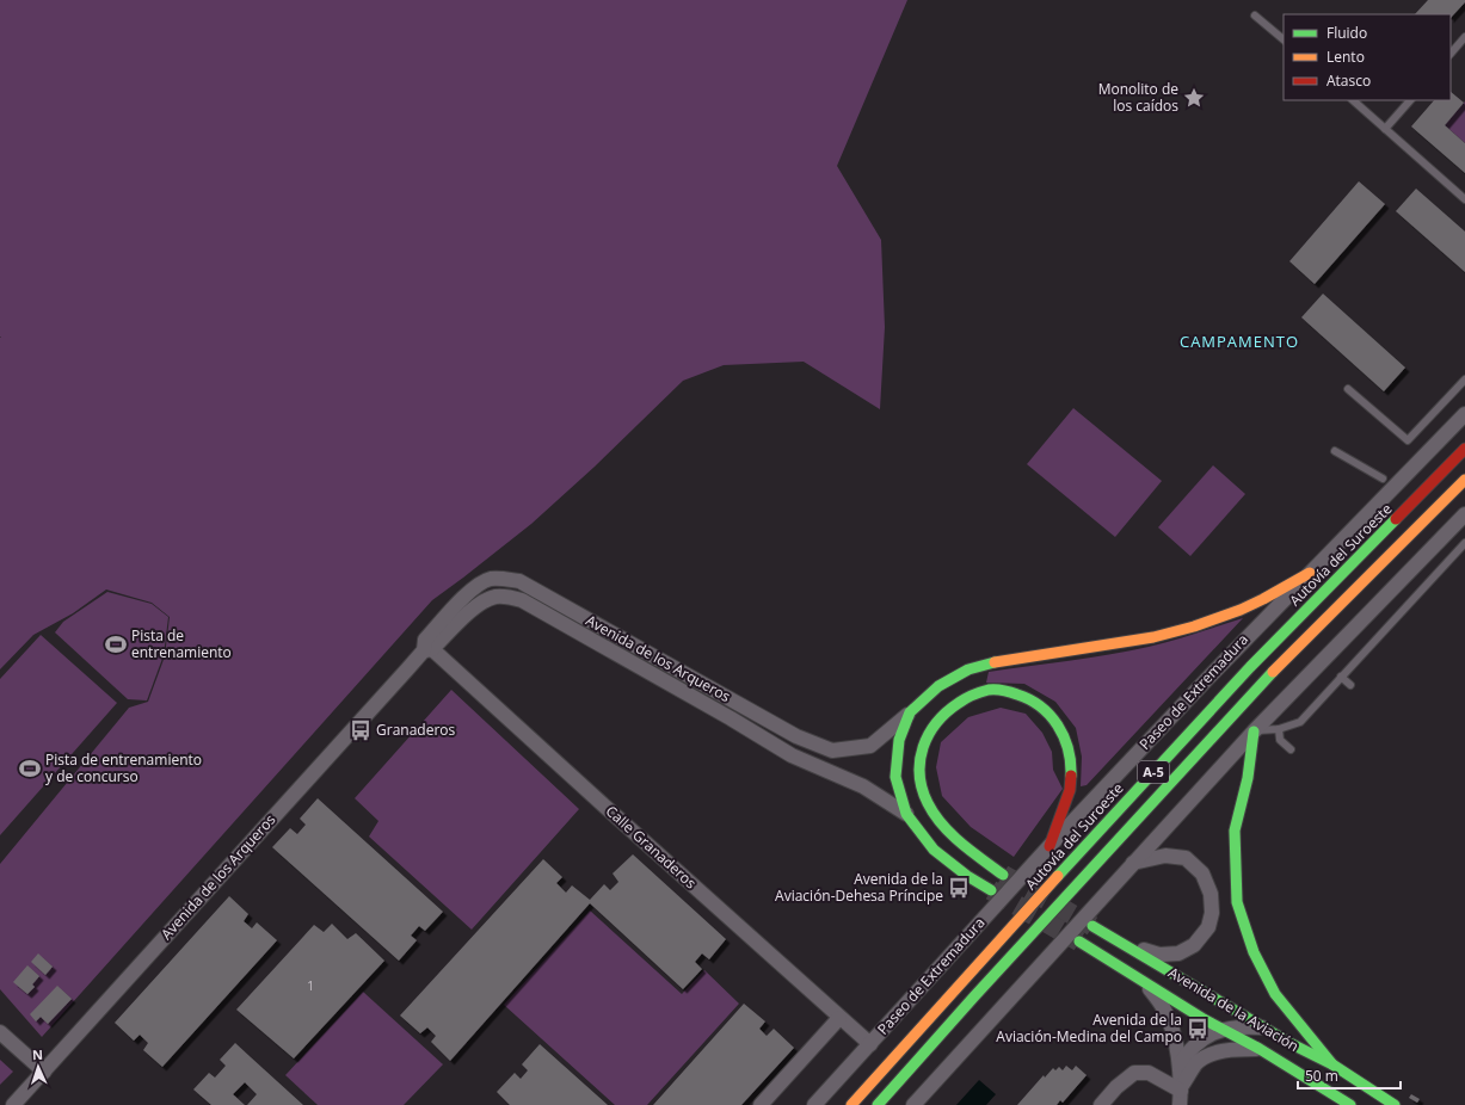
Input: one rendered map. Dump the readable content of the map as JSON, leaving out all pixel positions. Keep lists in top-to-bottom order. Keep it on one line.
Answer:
{"streets":{"main road":["Autovía del Suroeste","A-5","Avenida de la Aviación"],"street":["Avenida de los Arqueros","Paseo de Extremadura","Calle Granaderos"]},"crossings":[["Avenida de los Arqueros","Calle Granaderos"],["Paseo de Extremadura","Calle Granaderos"]],"districts":["CAMPAMENTO"],"places":{"place":["Monolito de los caídos"],"sports":["Pista de entrenamiento","Pista de entrenamiento y de concurso"],"bus stop":["Granaderos","Avenida de la Aviación-Dehesa Príncipe","Avenida de la Aviación-Medina del Campo"]},"house_numbers":["1"],"legend":["Fluido","Lento","Atasco"],"scale_bar":"50 m","north":"top"}
